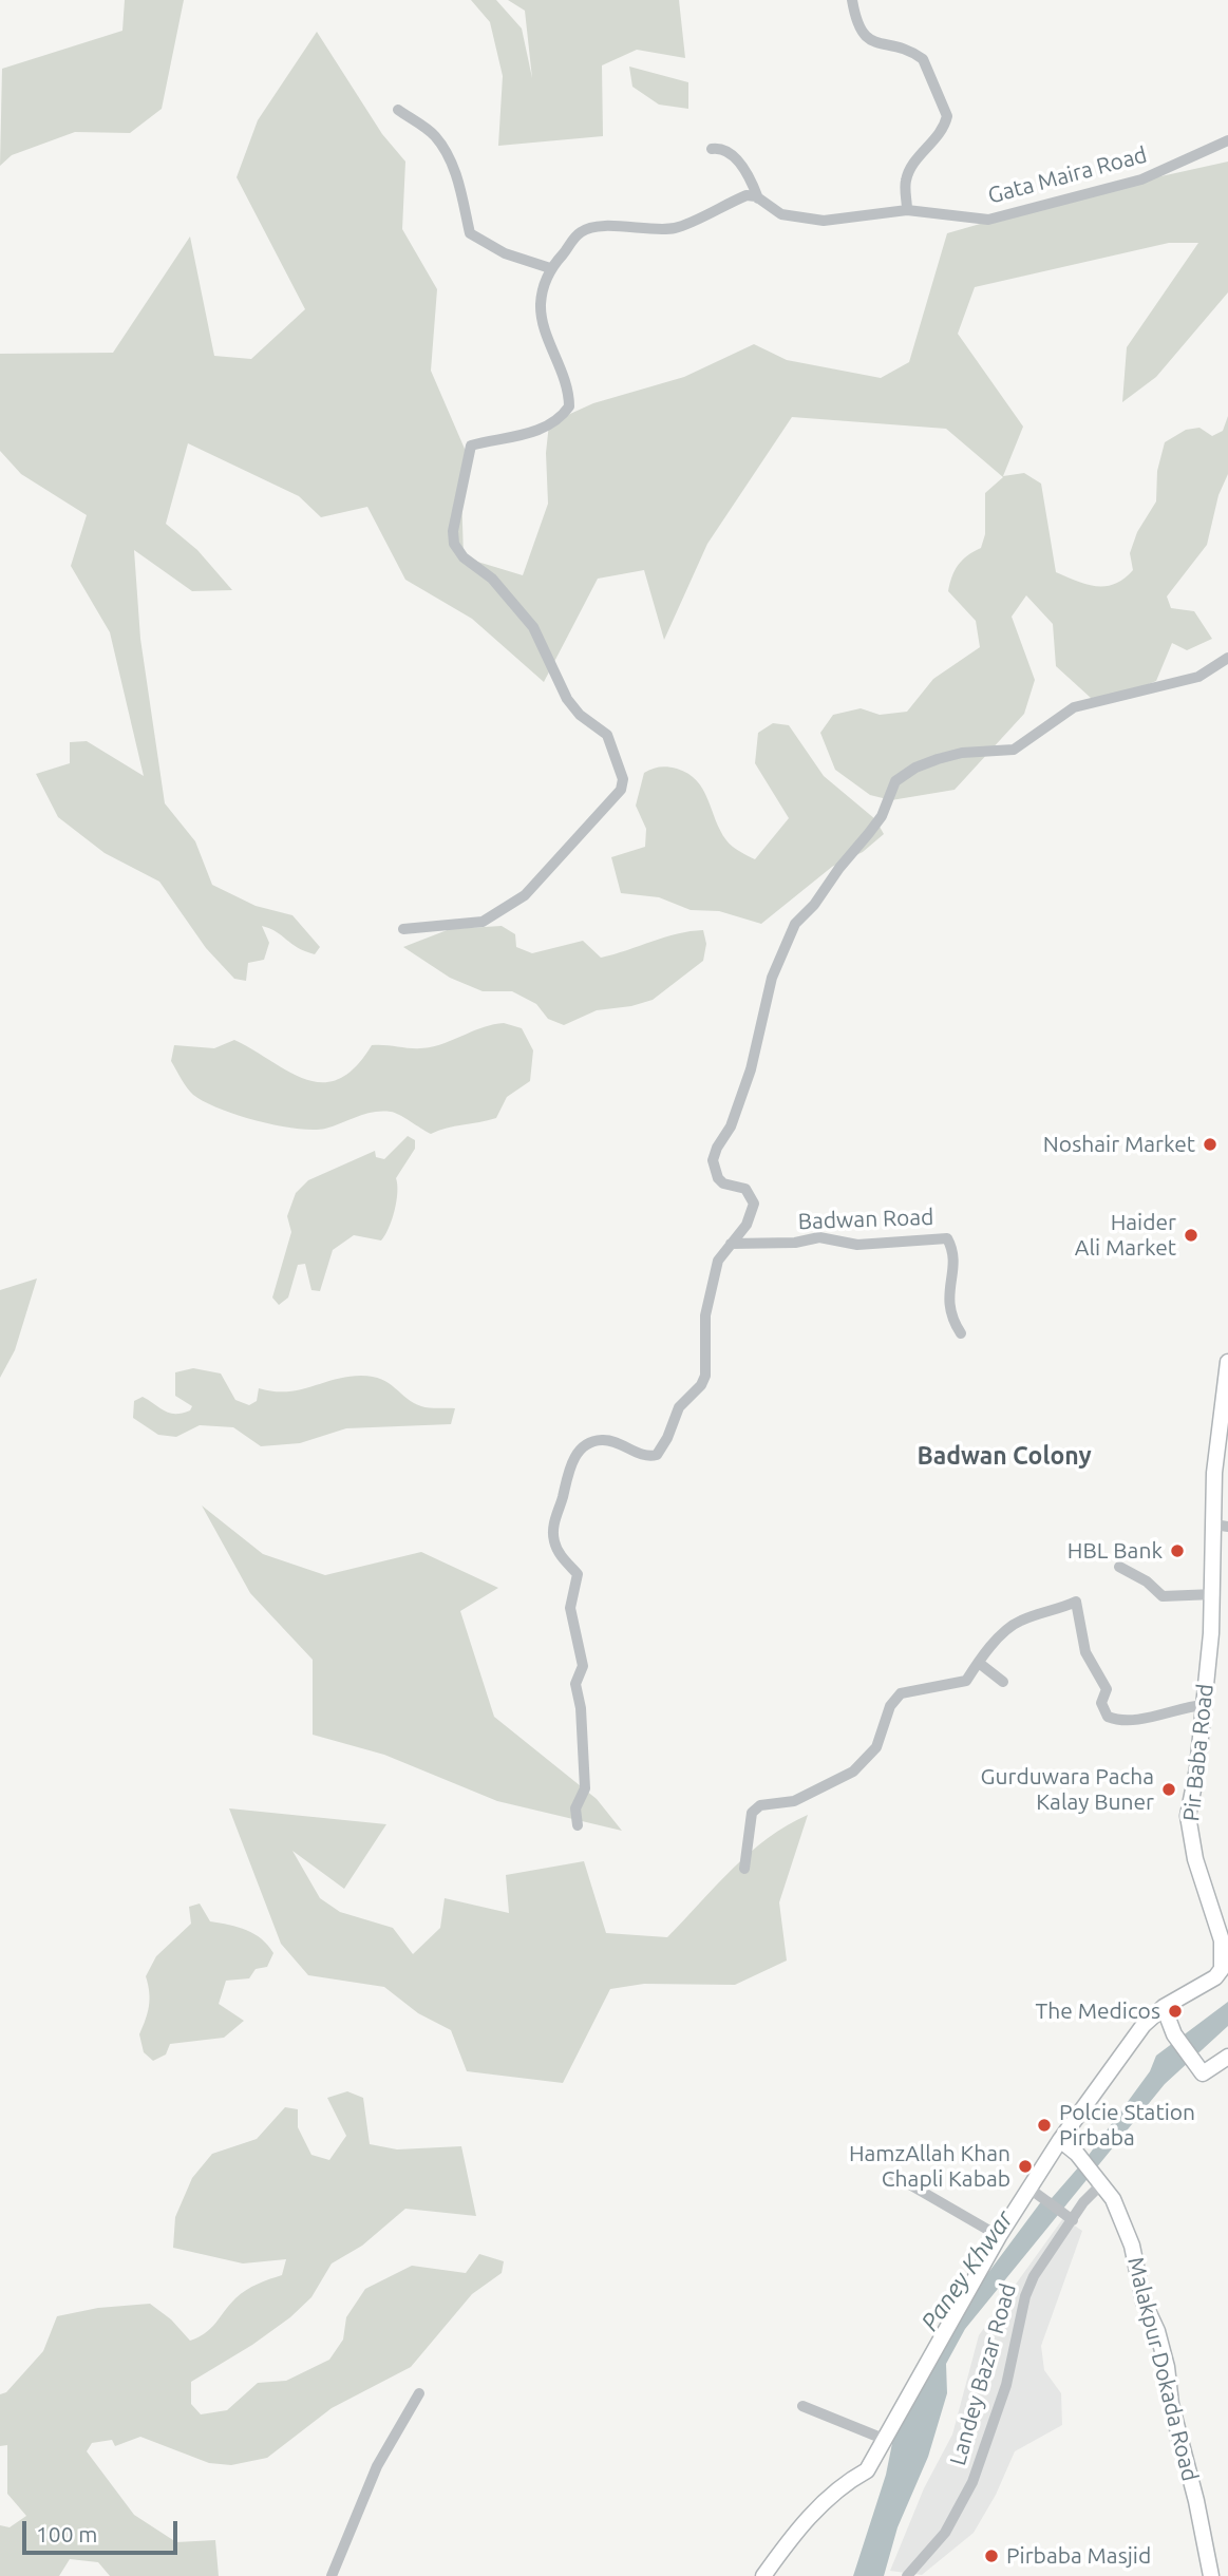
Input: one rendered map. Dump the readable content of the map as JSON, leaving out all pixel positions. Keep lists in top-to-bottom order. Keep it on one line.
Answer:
{"streets":{"main road":["Pir Baba Road","Malakpur Dokada Road"],"street":["Gata Maira Road","Badwan Road","Landey Bazar Road"]},"crossings":[["Malakpur Dokada Road","Landey Bazar Road"]],"districts":["Badwan Colony"],"water":["Paney Khwar"],"places":["Noshair Market","Haider Ali Market","HBL Bank","Gurduwara Pacha Kalay Buner","The Medicos","Polcie Station Pirbaba","HamzAllah Khan Chapli Kabab","Pirbaba Masjid"],"scale_bar":"100 m"}
